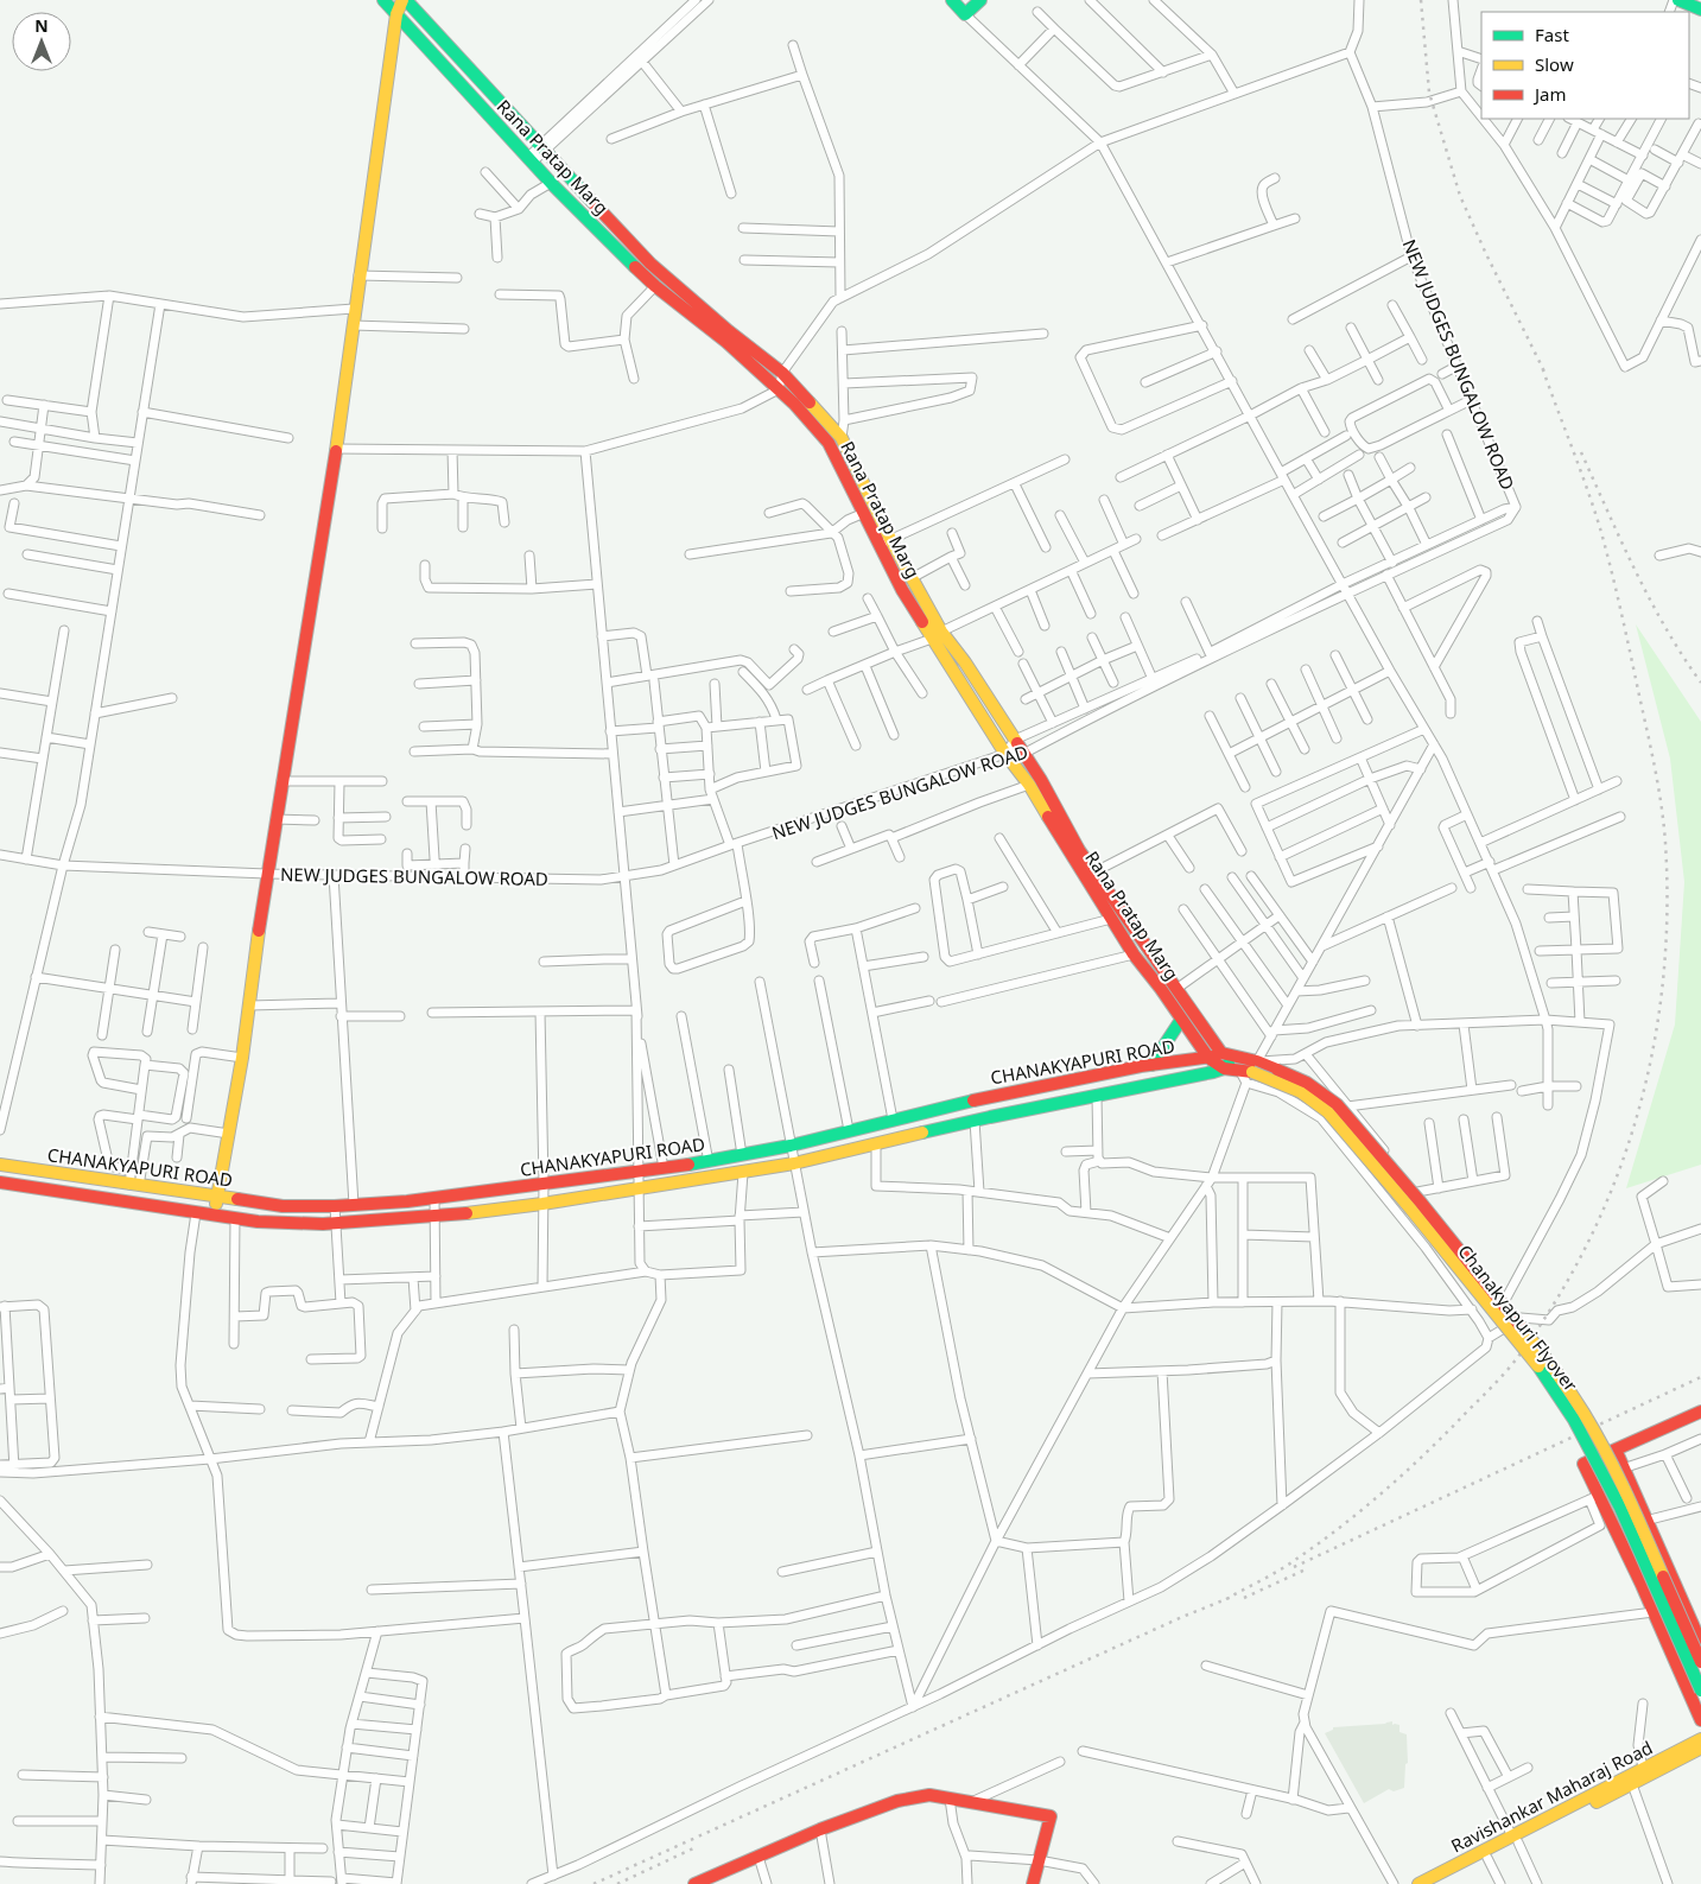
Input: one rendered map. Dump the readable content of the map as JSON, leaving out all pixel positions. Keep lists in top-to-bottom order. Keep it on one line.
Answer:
{"streets":{"main road":["Rana Pratap Marg","CHANAKYAPURI ROAD","Chanakyapuri Flyover","Ravishankar Maharaj Road"],"street":["NEW JUDGES BUNGALOW ROAD"]},"crossings":[["Rana Pratap Marg","NEW JUDGES BUNGALOW ROAD"],["Rana Pratap Marg","CHANAKYAPURI ROAD"],["Rana Pratap Marg","Chanakyapuri Flyover"]],"legend":["Fast","Slow","Jam"],"north":"top"}
